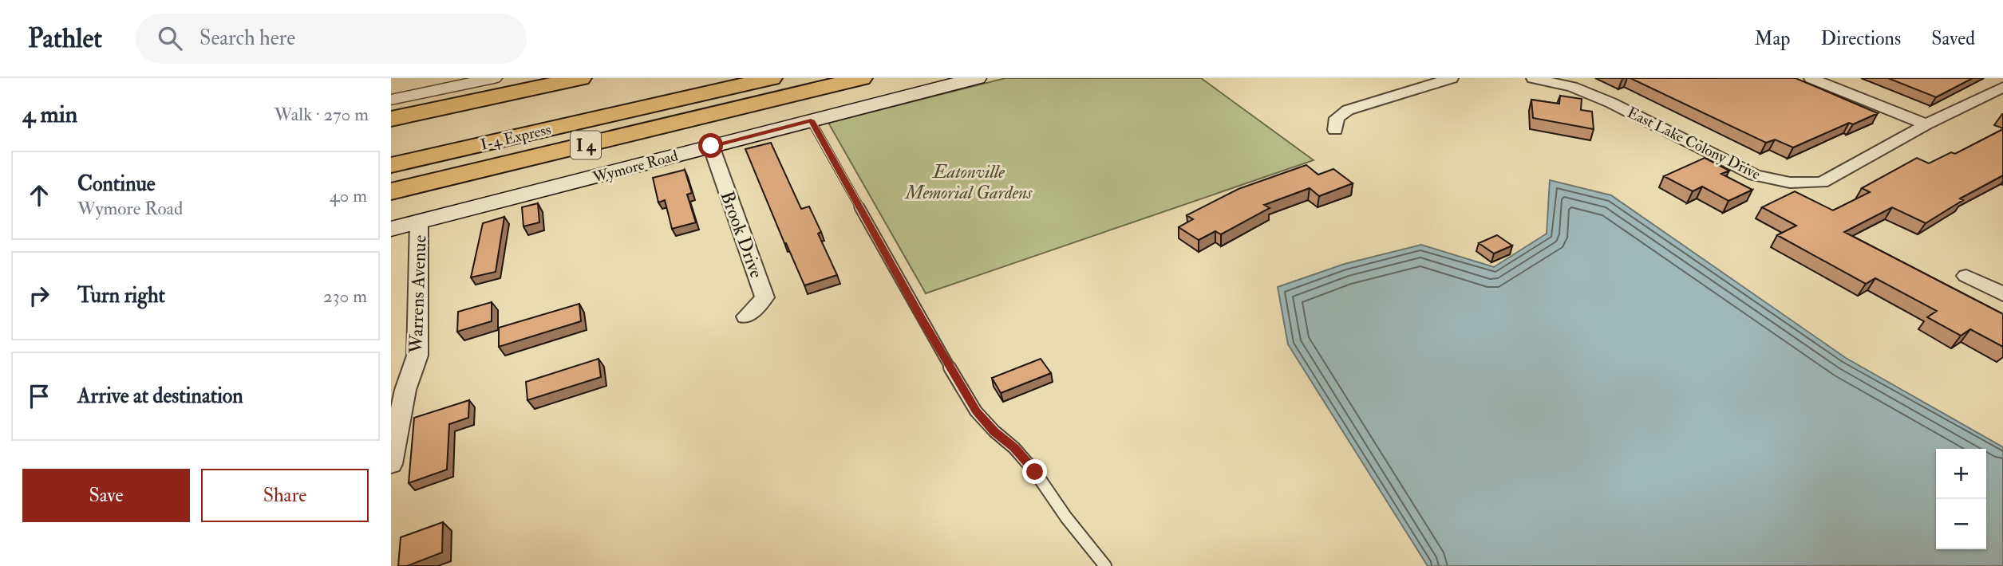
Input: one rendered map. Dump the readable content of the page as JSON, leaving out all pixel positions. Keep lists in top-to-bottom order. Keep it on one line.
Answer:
{"streets":{"highway":["I-4 Express","I 4"],"main road":["Wymore Road"],"street":["East Lake Colony Drive","Brook Drive","Warrens Avenue"]},"crossings":[["Wymore Road","Brook Drive"],["Wymore Road","Warrens Avenue"]],"parks":["Eatonville Memorial Gardens"],"page":{"header":"Pathlet","search":"Search here","nav":["Map","Directions","Saved"],"heading":["4 min","Walk · 270 m"],"list":[["Continue","Wymore Road","40 m"],["Turn right","230 m"],"Arrive at destination"],"map_buttons":["+","−"],"buttons":["Save","Share"]}}
